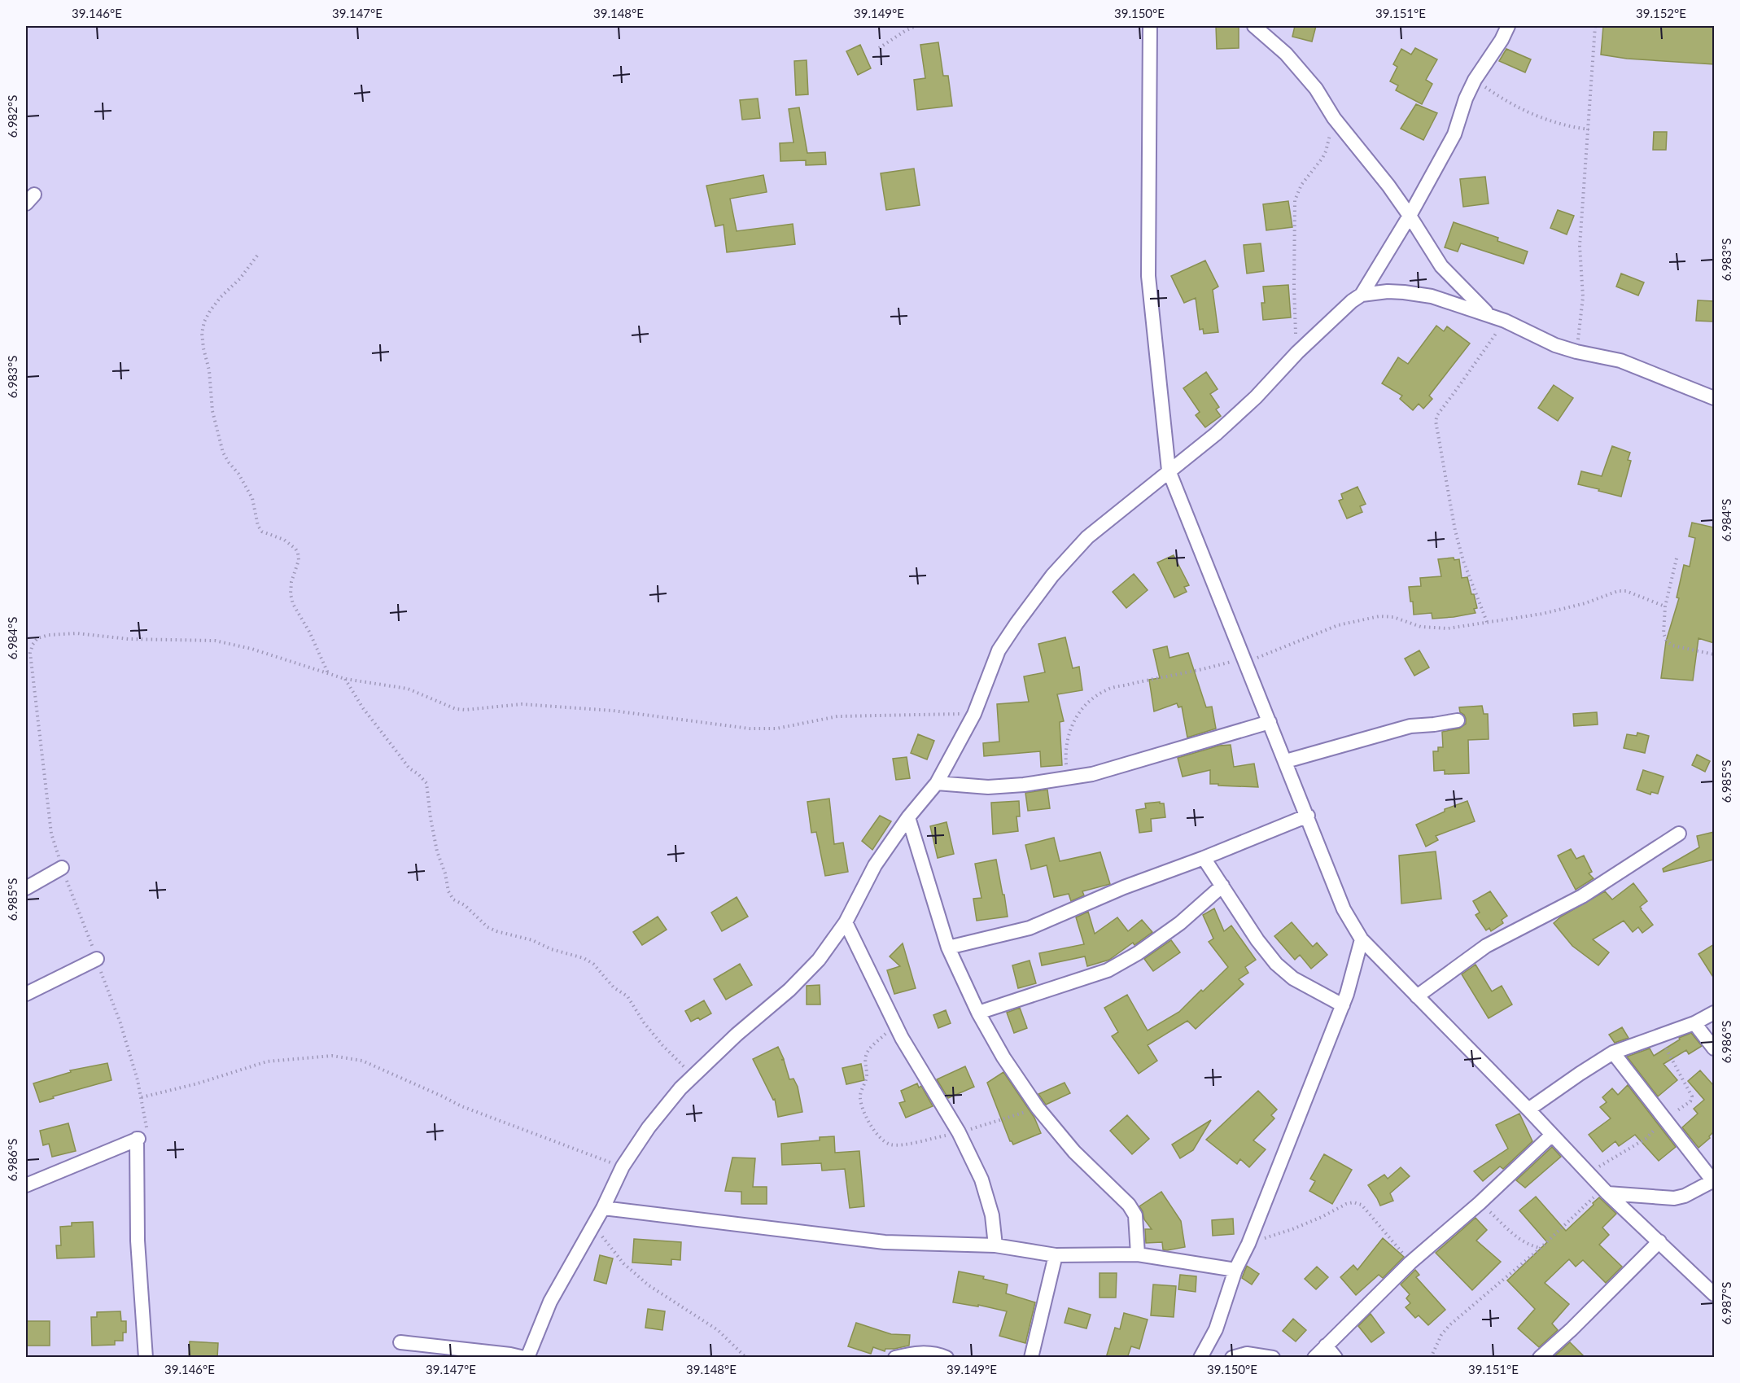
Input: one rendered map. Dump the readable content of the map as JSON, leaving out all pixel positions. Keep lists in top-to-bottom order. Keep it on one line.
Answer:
{"coordinates":["39.146°E","39.147°E","39.148°E","39.149°E","39.150°E","39.151°E","39.152°E","6.982°S","6.983°S","6.984°S","6.985°S","6.986°S","6.987°S"]}
